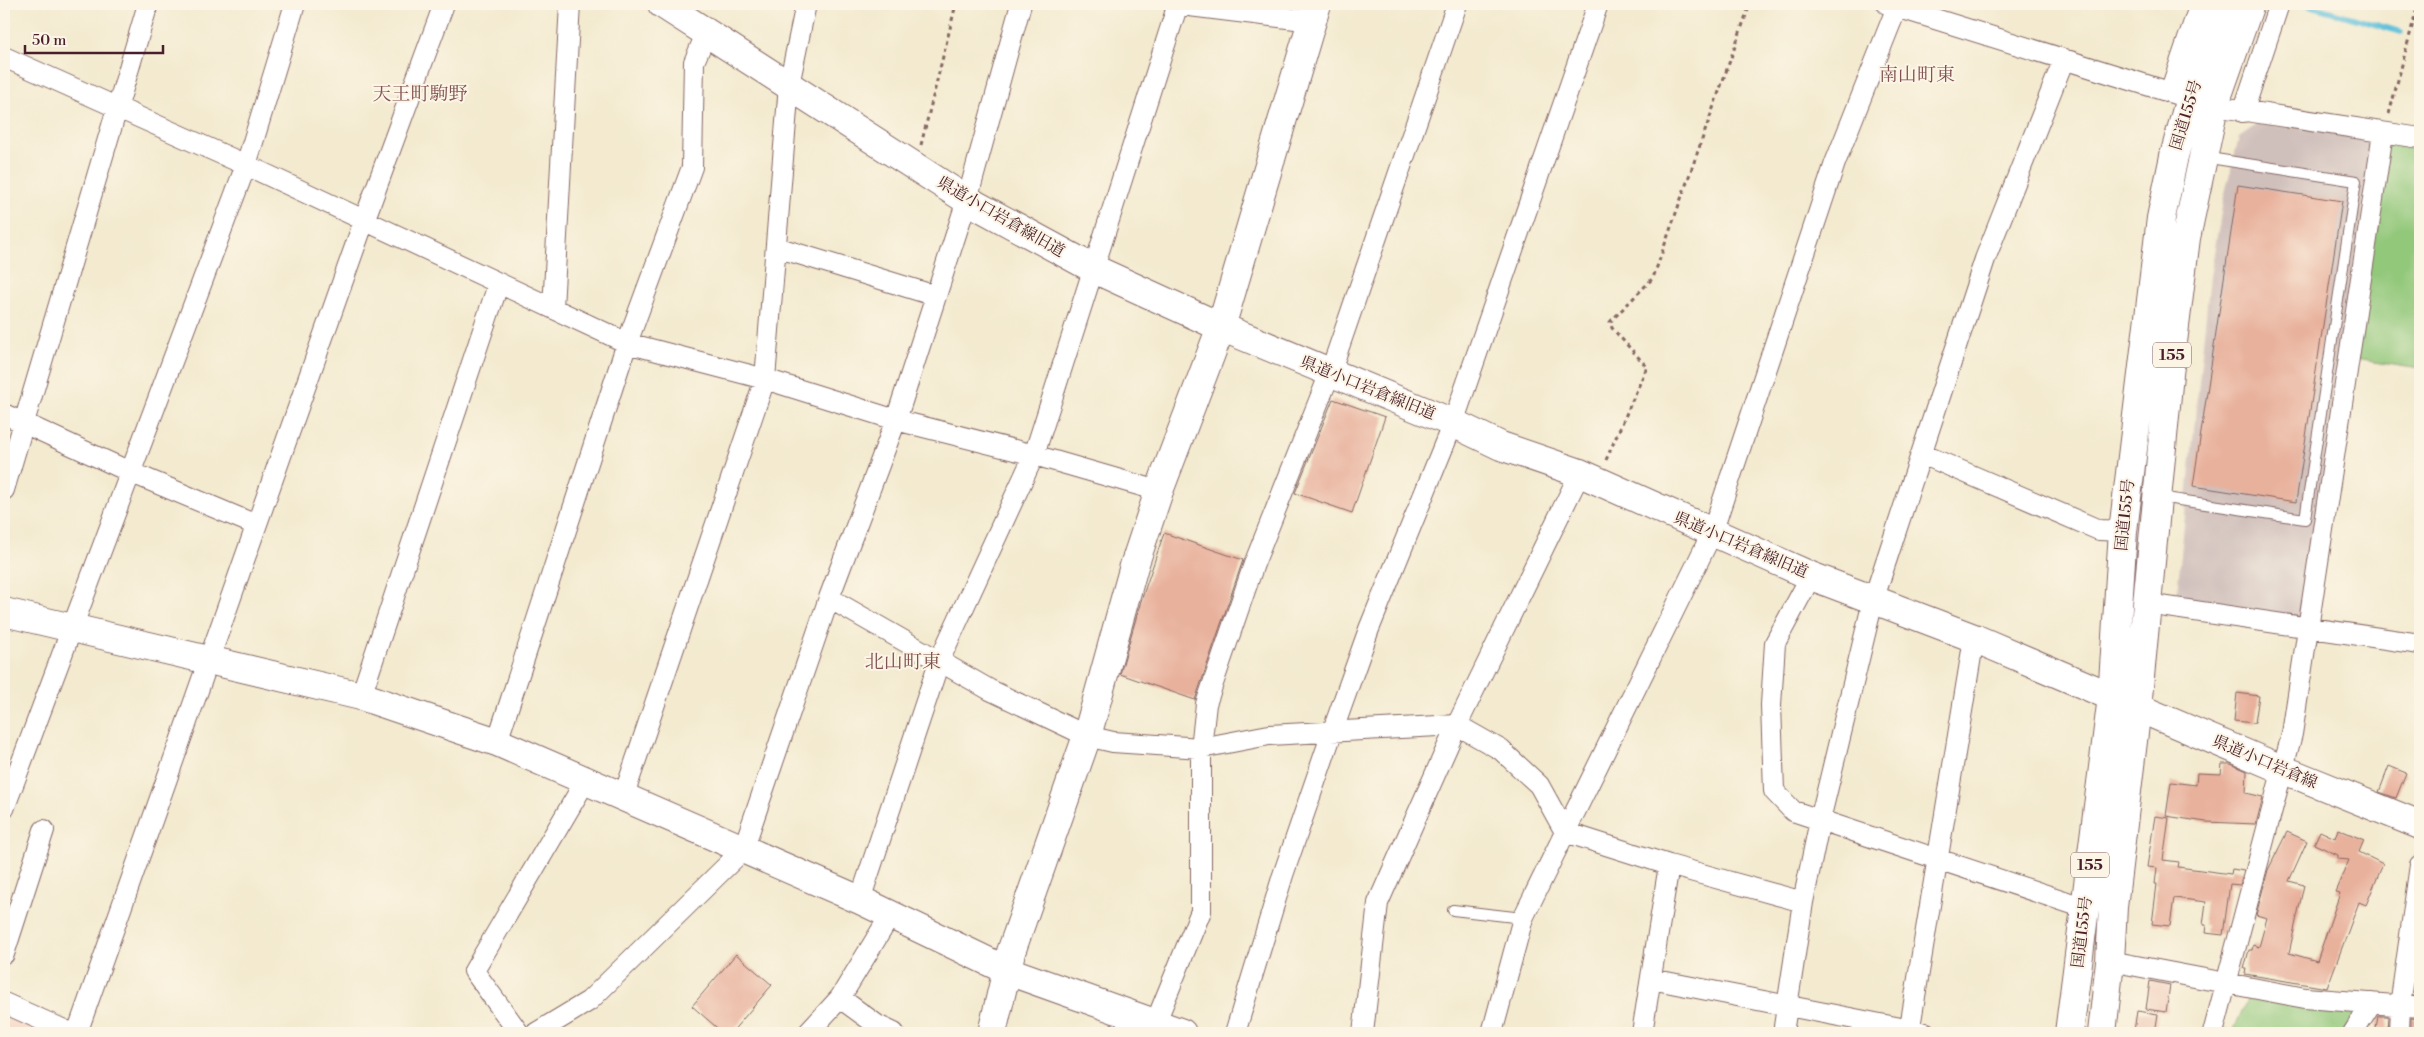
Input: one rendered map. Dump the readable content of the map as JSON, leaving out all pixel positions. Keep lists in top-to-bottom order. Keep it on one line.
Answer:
{"streets":{"main road":["国道155号","県道小口岩倉線旧道","155","県道小口岩倉線"]},"crossings":[["国道155号","県道小口岩倉線旧道"],["国道155号","県道小口岩倉線"],["県道小口岩倉線旧道","県道小口岩倉線"]],"districts":["南山町東","天王町駒野","北山町東"],"scale_bar":"50 m"}
